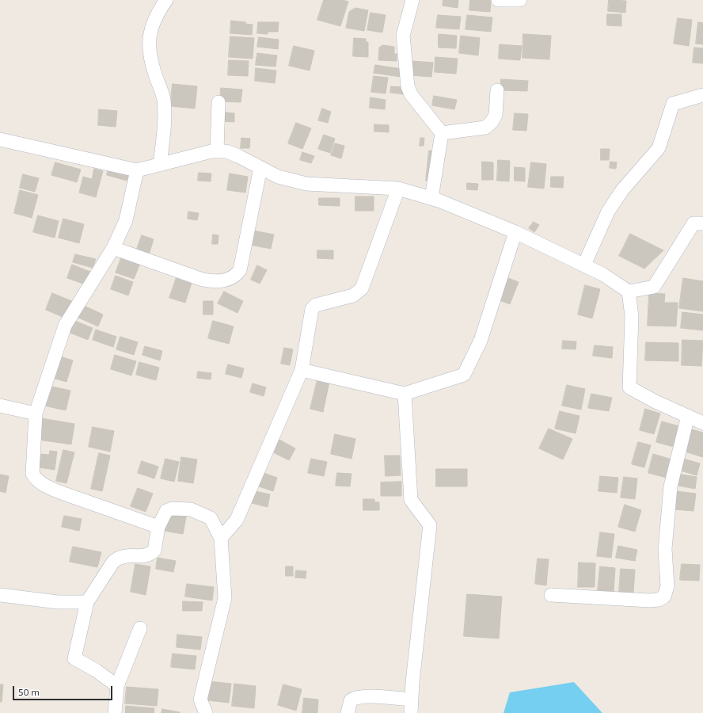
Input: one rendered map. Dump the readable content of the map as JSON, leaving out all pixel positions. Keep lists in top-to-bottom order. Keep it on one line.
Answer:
{"scale_bar":"50 m"}
